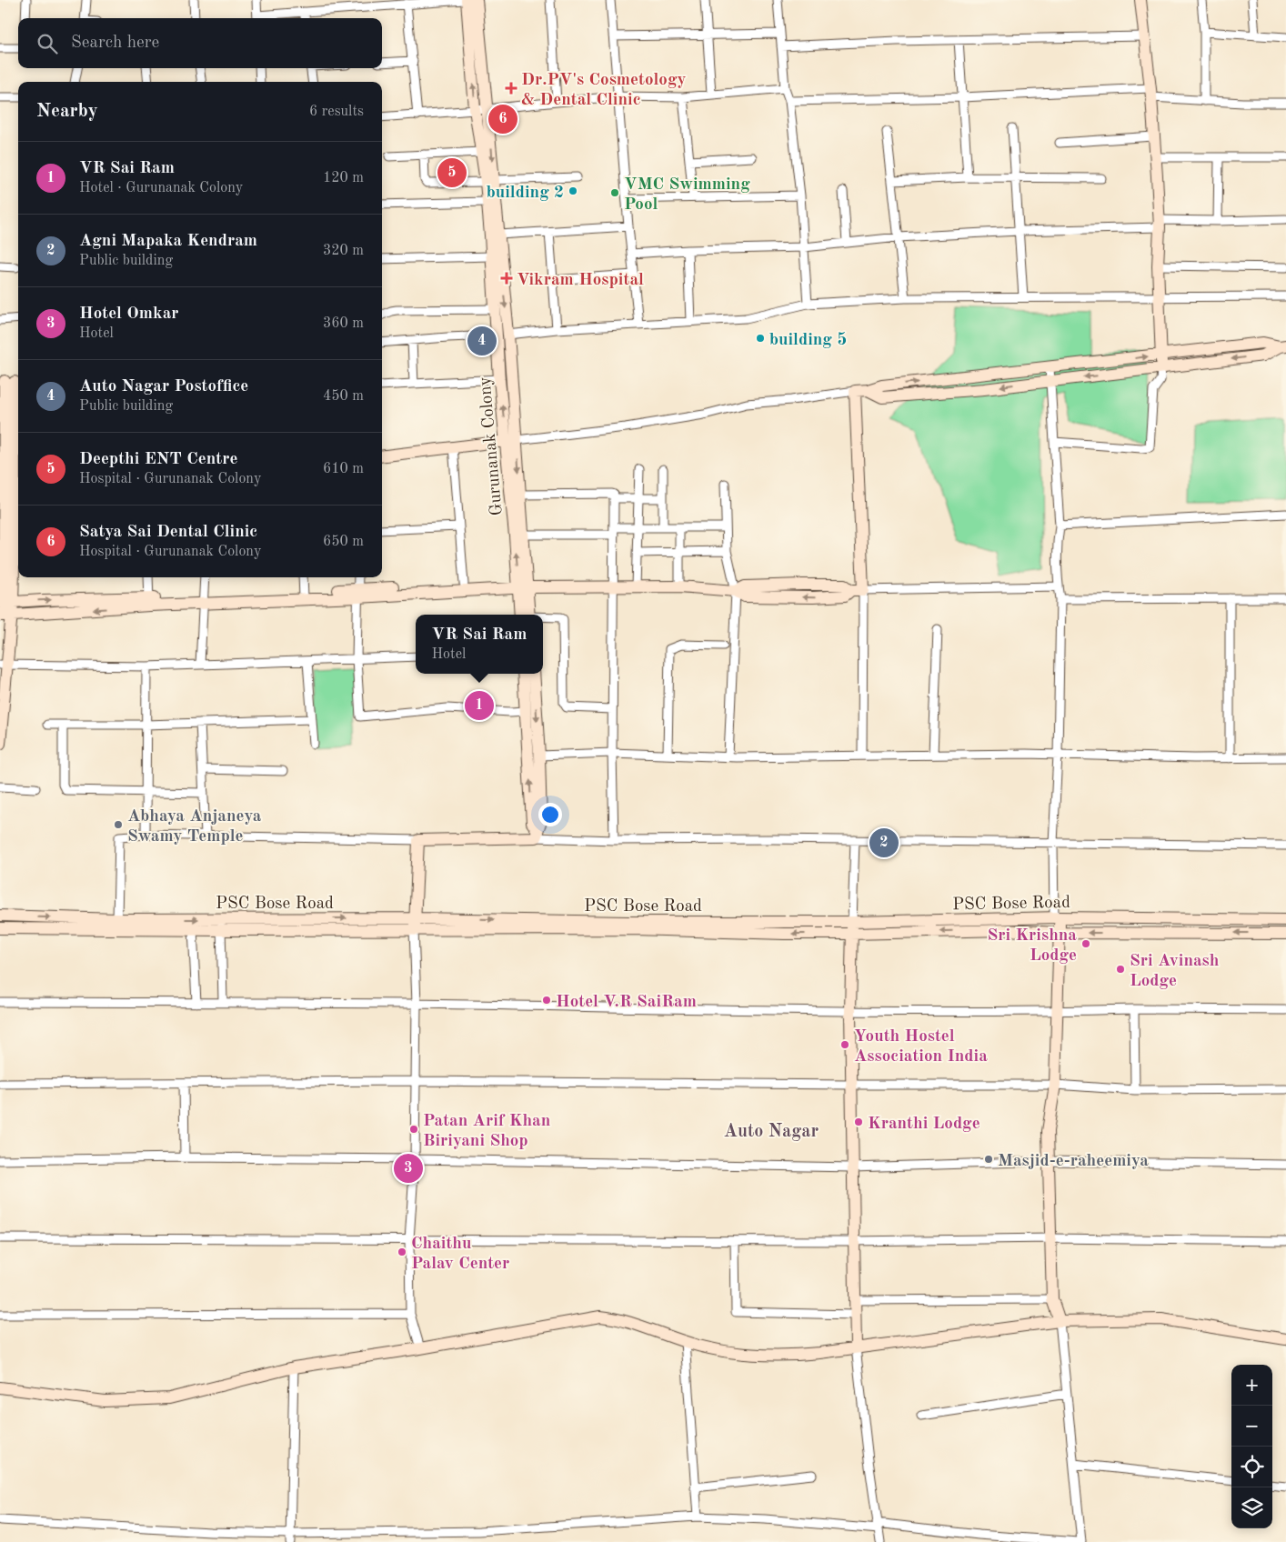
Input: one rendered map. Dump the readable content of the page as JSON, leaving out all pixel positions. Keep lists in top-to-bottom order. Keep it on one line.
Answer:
{"streets":{"street":["Gurunanak Colony","PSC Bose Road"]},"districts":["Auto Nagar"],"places":{"health":["Dr.PV's Cosmetology & Dental Clinic","Vikram Hospital"],"other":["building 2","VMC Swimming Pool","building 5","Abhaya Anjaneya Swamy Temple","Sri Krishna Lodge","Sri Avinash Lodge","Hotel V.R SaiRam","Youth Hostel Association India","Kranthi Lodge","Patan Arif Khan Biriyani Shop","Masjid-e-raheemiya","Chaithu Palav Center"]},"page":{"search":"Search here","heading":["Nearby","6 results"],"pins":["6","5","4","1","2","3"],"list":[{"mark":"1","name":"VR Sai Ram","note":"Hotel · Gurunanak Colony","value":"120 m"},{"mark":"2","name":"Agni Mapaka Kendram","note":"Public building","value":"320 m"},{"mark":"3","name":"Hotel Omkar","note":"Hotel","value":"360 m"},{"mark":"4","name":"Auto Nagar Postoffice","note":"Public building","value":"450 m"},{"mark":"5","name":"Deepthi ENT Centre","note":"Hospital · Gurunanak Colony","value":"610 m"},{"mark":"6","name":"Satya Sai Dental Clinic","note":"Hospital · Gurunanak Colony","value":"650 m"}],"popup":["VR Sai Ram","Hotel"],"map_buttons":["+","−"]}}
